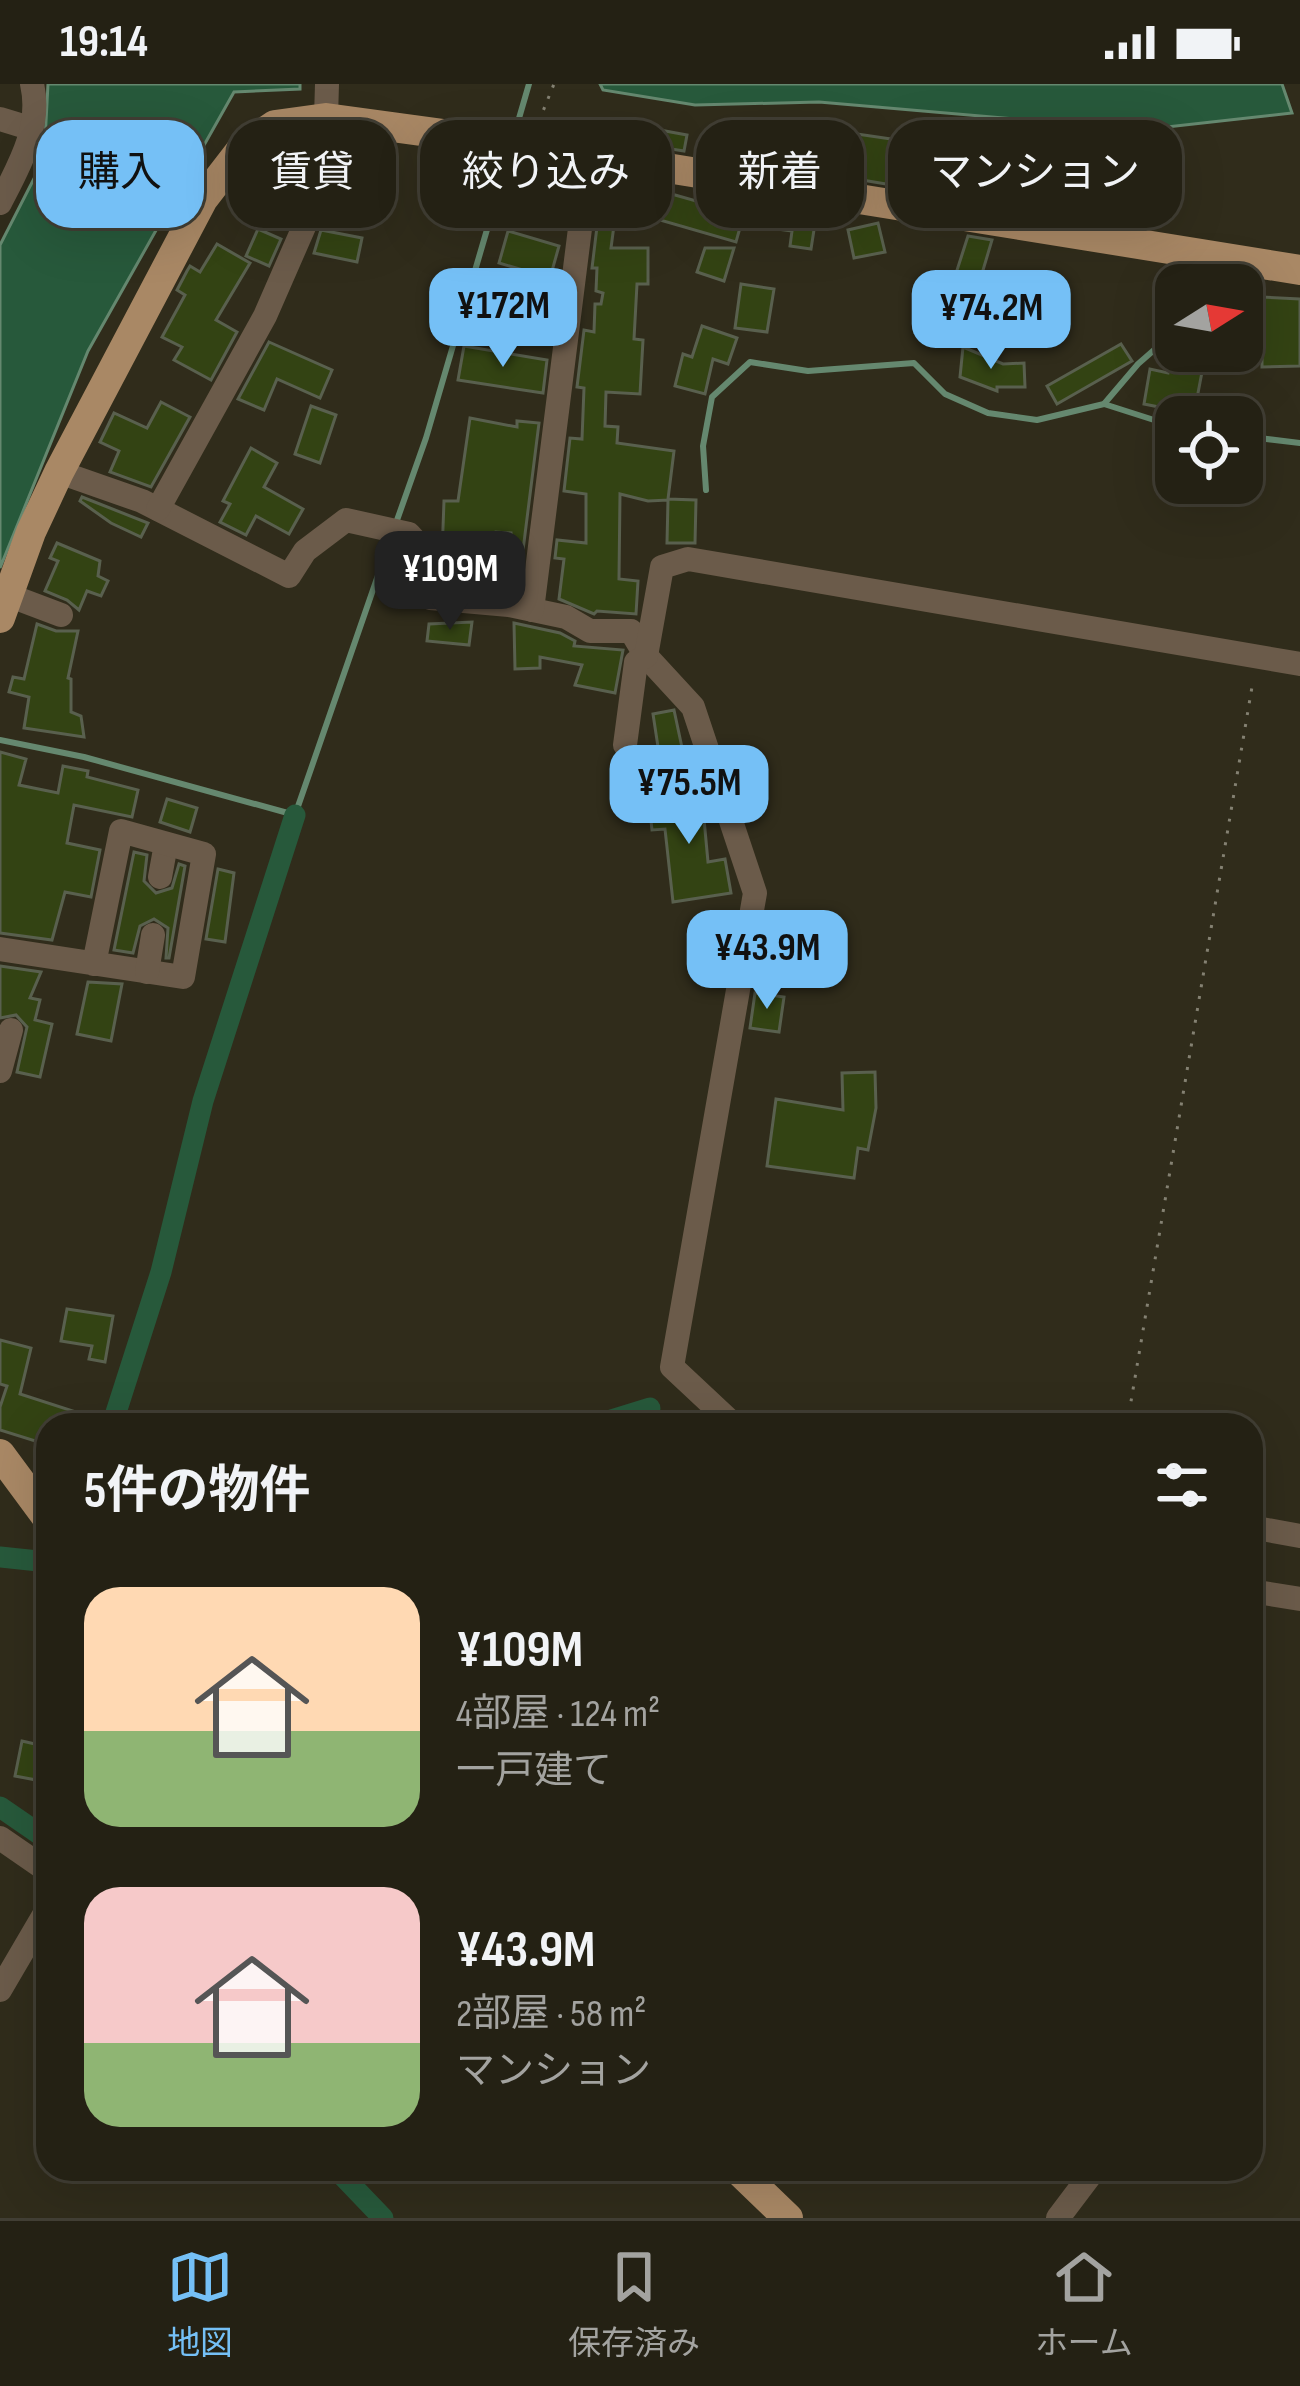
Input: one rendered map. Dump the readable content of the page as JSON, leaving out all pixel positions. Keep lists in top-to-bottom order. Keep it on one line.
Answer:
{"north":"right","page":{"status":"19:14","chip":["購入","賃貸","絞り込み","新着","マンション"],"price":["¥172M","¥74.2M","¥109M","¥75.5M","¥43.9M"],"heading":"5件の物件","list":[{"name":"¥109M","note":"4部屋 · 124 m² · 一戸建て"},{"name":"¥43.9M","note":"2部屋 · 58 m² · マンション"}],"tabs":["地図","保存済み","ホーム"]}}
